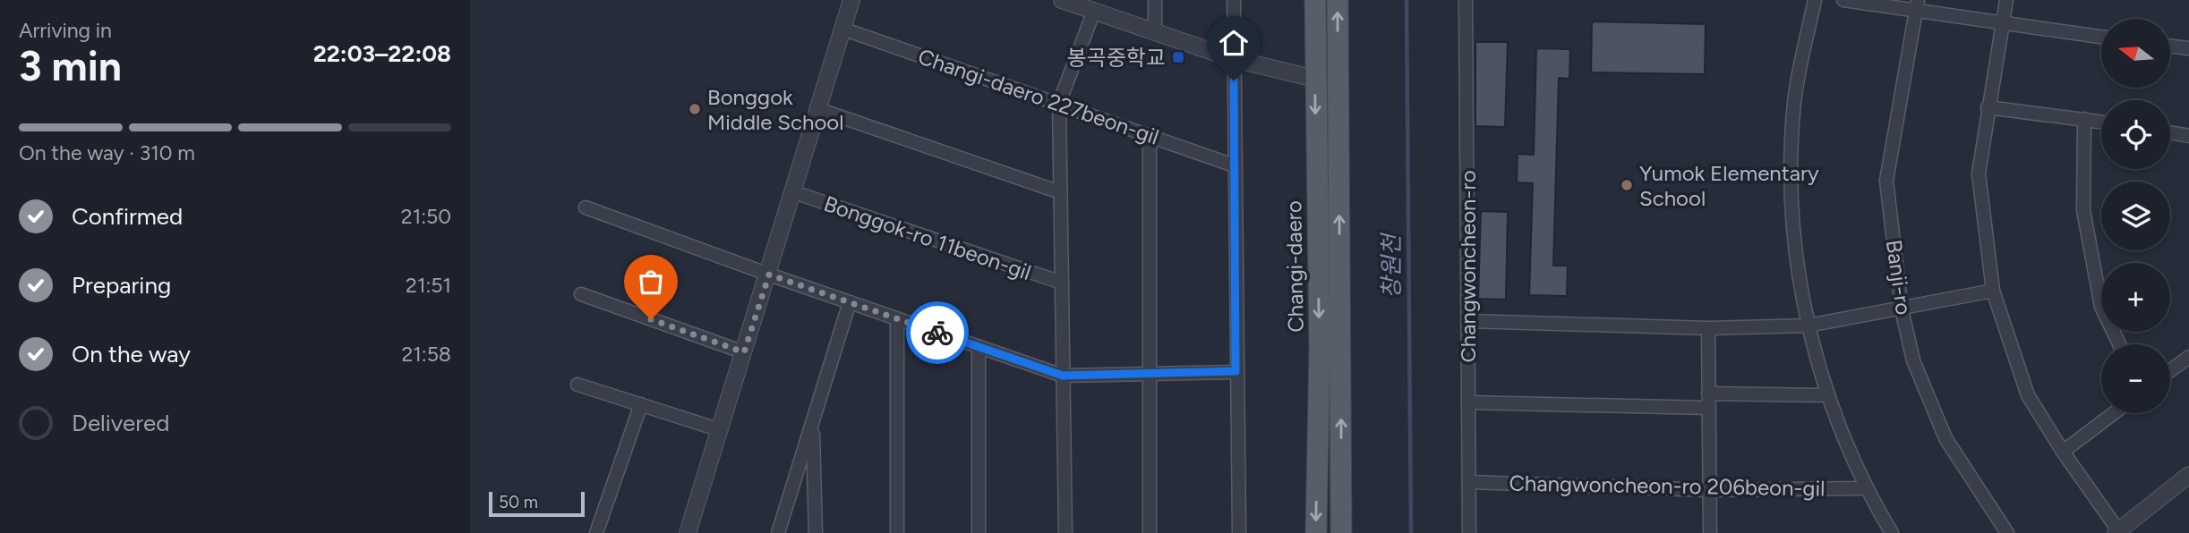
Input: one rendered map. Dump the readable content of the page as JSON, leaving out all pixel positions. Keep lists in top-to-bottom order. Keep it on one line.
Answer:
{"streets":{"main road":["Changi-daero"],"street":["Changi-daero 227beon-gil","Bonggok-ro 11beon-gil","Changwoncheon-ro","Banji-ro","Changwoncheon-ro 206beon-gil"]},"crossings":[["Changi-daero 227beon-gil","Bonggok-ro 11beon-gil"],["Changwoncheon-ro","Changwoncheon-ro 206beon-gil"]],"water":["창원천"],"places":{"transit":["봉곡중학교"],"other":["Bonggok Middle School","Yumok Elementary School"]},"scale_bar":"50 m","north":"left","page":{"heading":["3 min","Arriving in","22:03–22:08"],"map_buttons":["+","−"],"bar":"On the way · 310 m","list":[["Confirmed","21:50"],["Preparing","21:51"],["On the way","21:58"],"Delivered"],"scale":"50 m"}}
